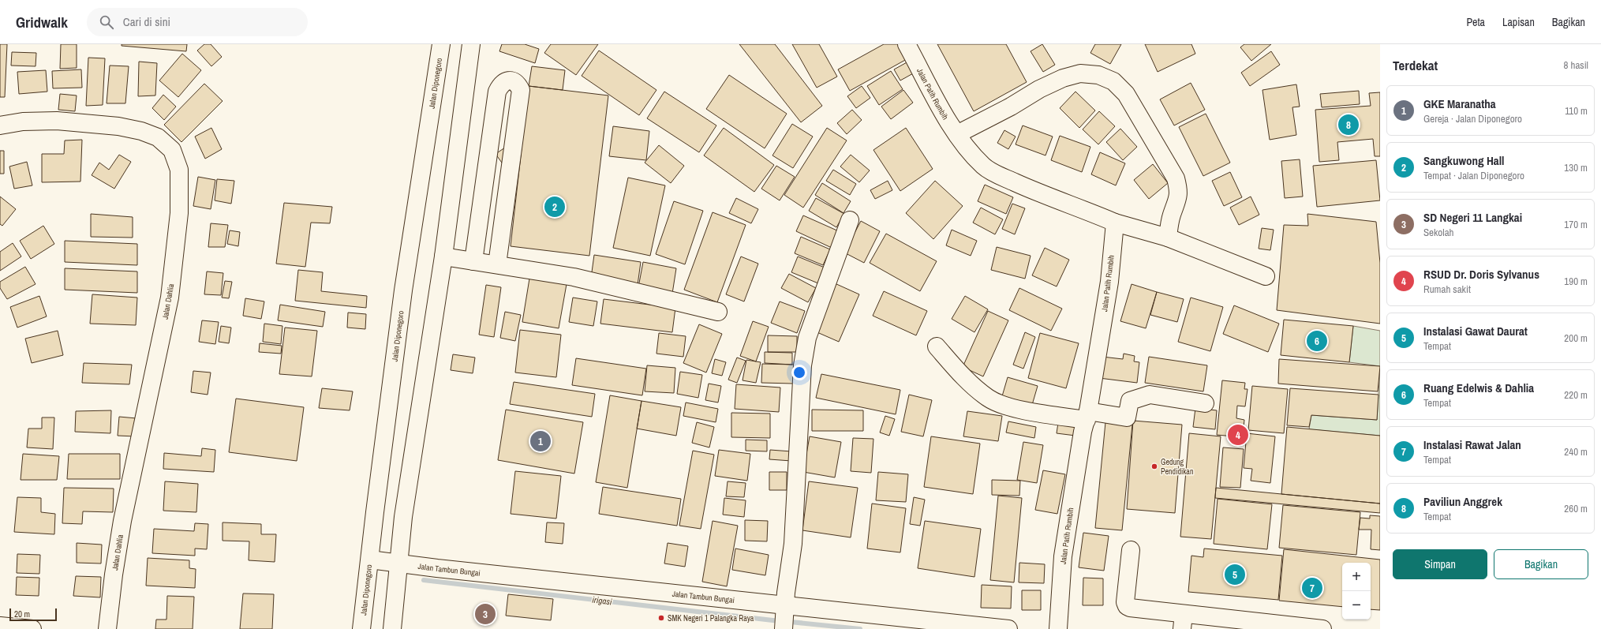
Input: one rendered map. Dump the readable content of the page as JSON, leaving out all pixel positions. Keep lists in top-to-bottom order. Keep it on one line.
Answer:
{"streets":{"street":["Jalan Diponegoro","Jalan Patih Rumbih","Jalan Dahlia","Jalan Tambun Bungai"]},"crossings":[["Jalan Diponegoro","Jalan Tambun Bungai"]],"water":["irigasi"],"places":["Gedung Pendidikan","SMK Negeri 1 Palangka Raya"],"scale_bar":"20 m","page":{"header":"Gridwalk","search":"Cari di sini","nav":["Peta","Lapisan","Bagikan"],"heading":["Terdekat","8 hasil"],"list":[{"mark":"1","name":"GKE Maranatha","note":"Gereja · Jalan Diponegoro","value":"110 m"},{"mark":"2","name":"Sangkuwong Hall","note":"Tempat · Jalan Diponegoro","value":"130 m"},{"mark":"3","name":"SD Negeri 11 Langkai","note":"Sekolah","value":"170 m"},{"mark":"4","name":"RSUD Dr. Doris Sylvanus","note":"Rumah sakit","value":"190 m"},{"mark":"5","name":"Instalasi Gawat Daurat","note":"Tempat","value":"200 m"},{"mark":"6","name":"Ruang Edelwis & Dahlia","note":"Tempat","value":"220 m"},{"mark":"7","name":"Instalasi Rawat Jalan","note":"Tempat","value":"240 m"},{"mark":"8","name":"Paviliun Anggrek","note":"Tempat","value":"260 m"}],"pins":["8","2","6","4","1","5","7","3"],"buttons":["Simpan","Bagikan"],"map_buttons":["+","−"],"scale":"20 m"}}
